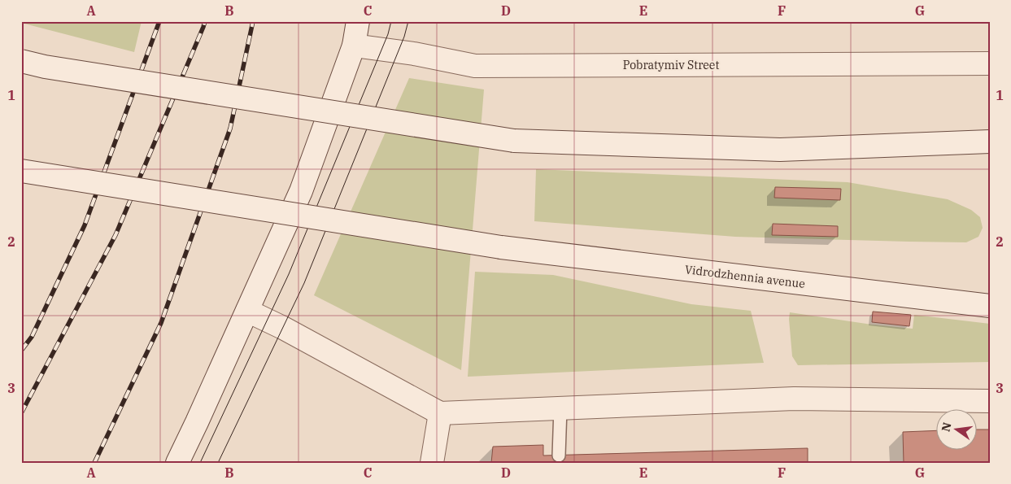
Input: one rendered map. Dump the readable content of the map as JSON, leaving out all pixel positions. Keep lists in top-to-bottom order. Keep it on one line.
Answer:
{"streets":{"main road":["Pobratymiv Street","Vidrodzhennia avenue"]},"north":"left","grid":{"columns":["A","B","C","D","E","F","G"],"rows":["1","2","3"]}}
